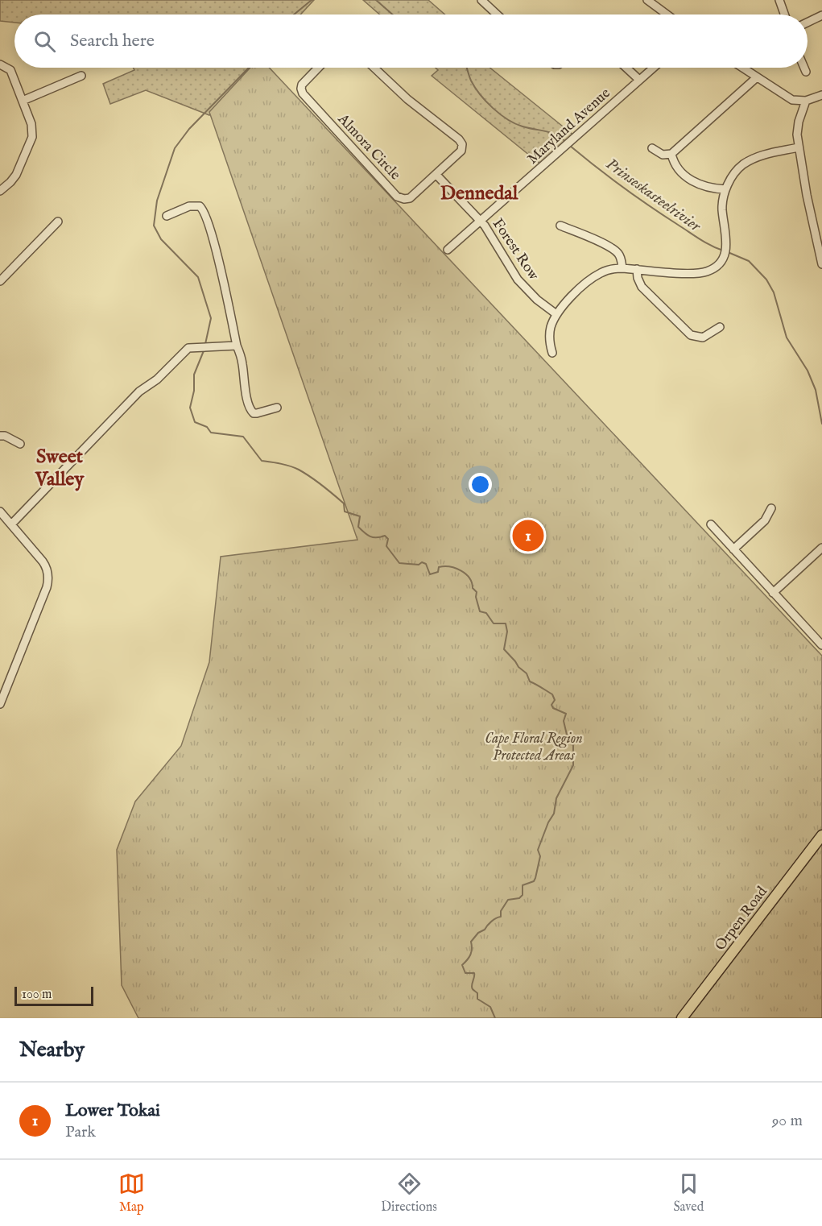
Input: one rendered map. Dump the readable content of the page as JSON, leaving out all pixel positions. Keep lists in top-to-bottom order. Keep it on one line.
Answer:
{"streets":{"main road":["Orpen Road"],"street":["Maryland Avenue","Almora Circle","Forest Row"]},"crossings":[["Maryland Avenue","Forest Row"],["Almora Circle","Forest Row"]],"districts":["Dennedal","Sweet Valley"],"water":["Prinseskasteelrivier"],"parks":["Cape Floral Region Protected Areas"],"scale_bar":"100 m","page":{"search":"Search here","pins":"1","scale":"100 m","heading":"Nearby","list":[{"mark":"1","name":"Lower Tokai","note":"Park","value":"90 m"}],"nav":["Map","Directions","Saved"]}}
